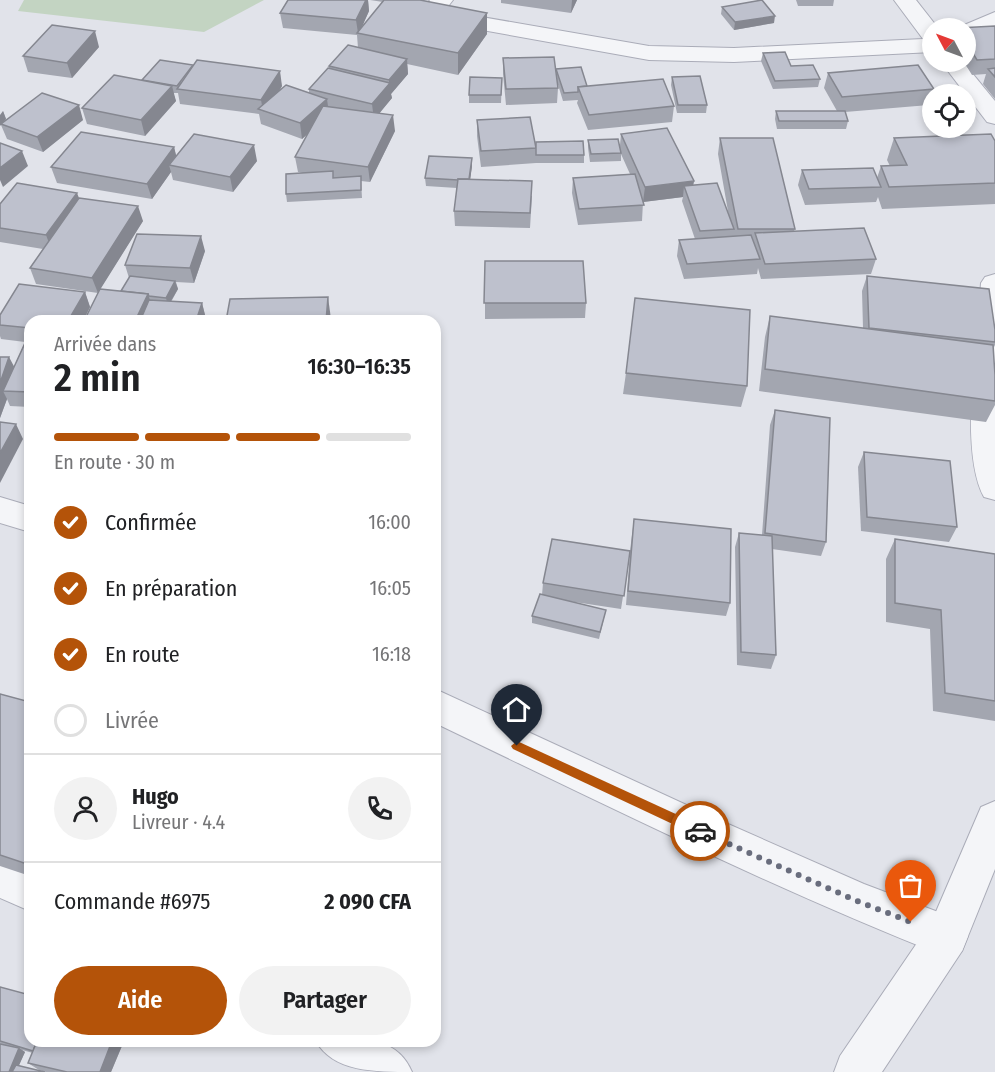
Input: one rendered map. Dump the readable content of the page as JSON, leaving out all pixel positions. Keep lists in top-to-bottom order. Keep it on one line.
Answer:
{"north":"top left","page":{"heading":["2 min","Arrivée dans","16:30–16:35"],"panel":["Hugo","Livreur · 4.4","Commande #6975","2 090 CFA"],"bar":"En route · 30 m","list":[["Confirmée","16:00"],["En préparation","16:05"],["En route","16:18"],"Livrée"],"buttons":["Aide","Partager"]}}
